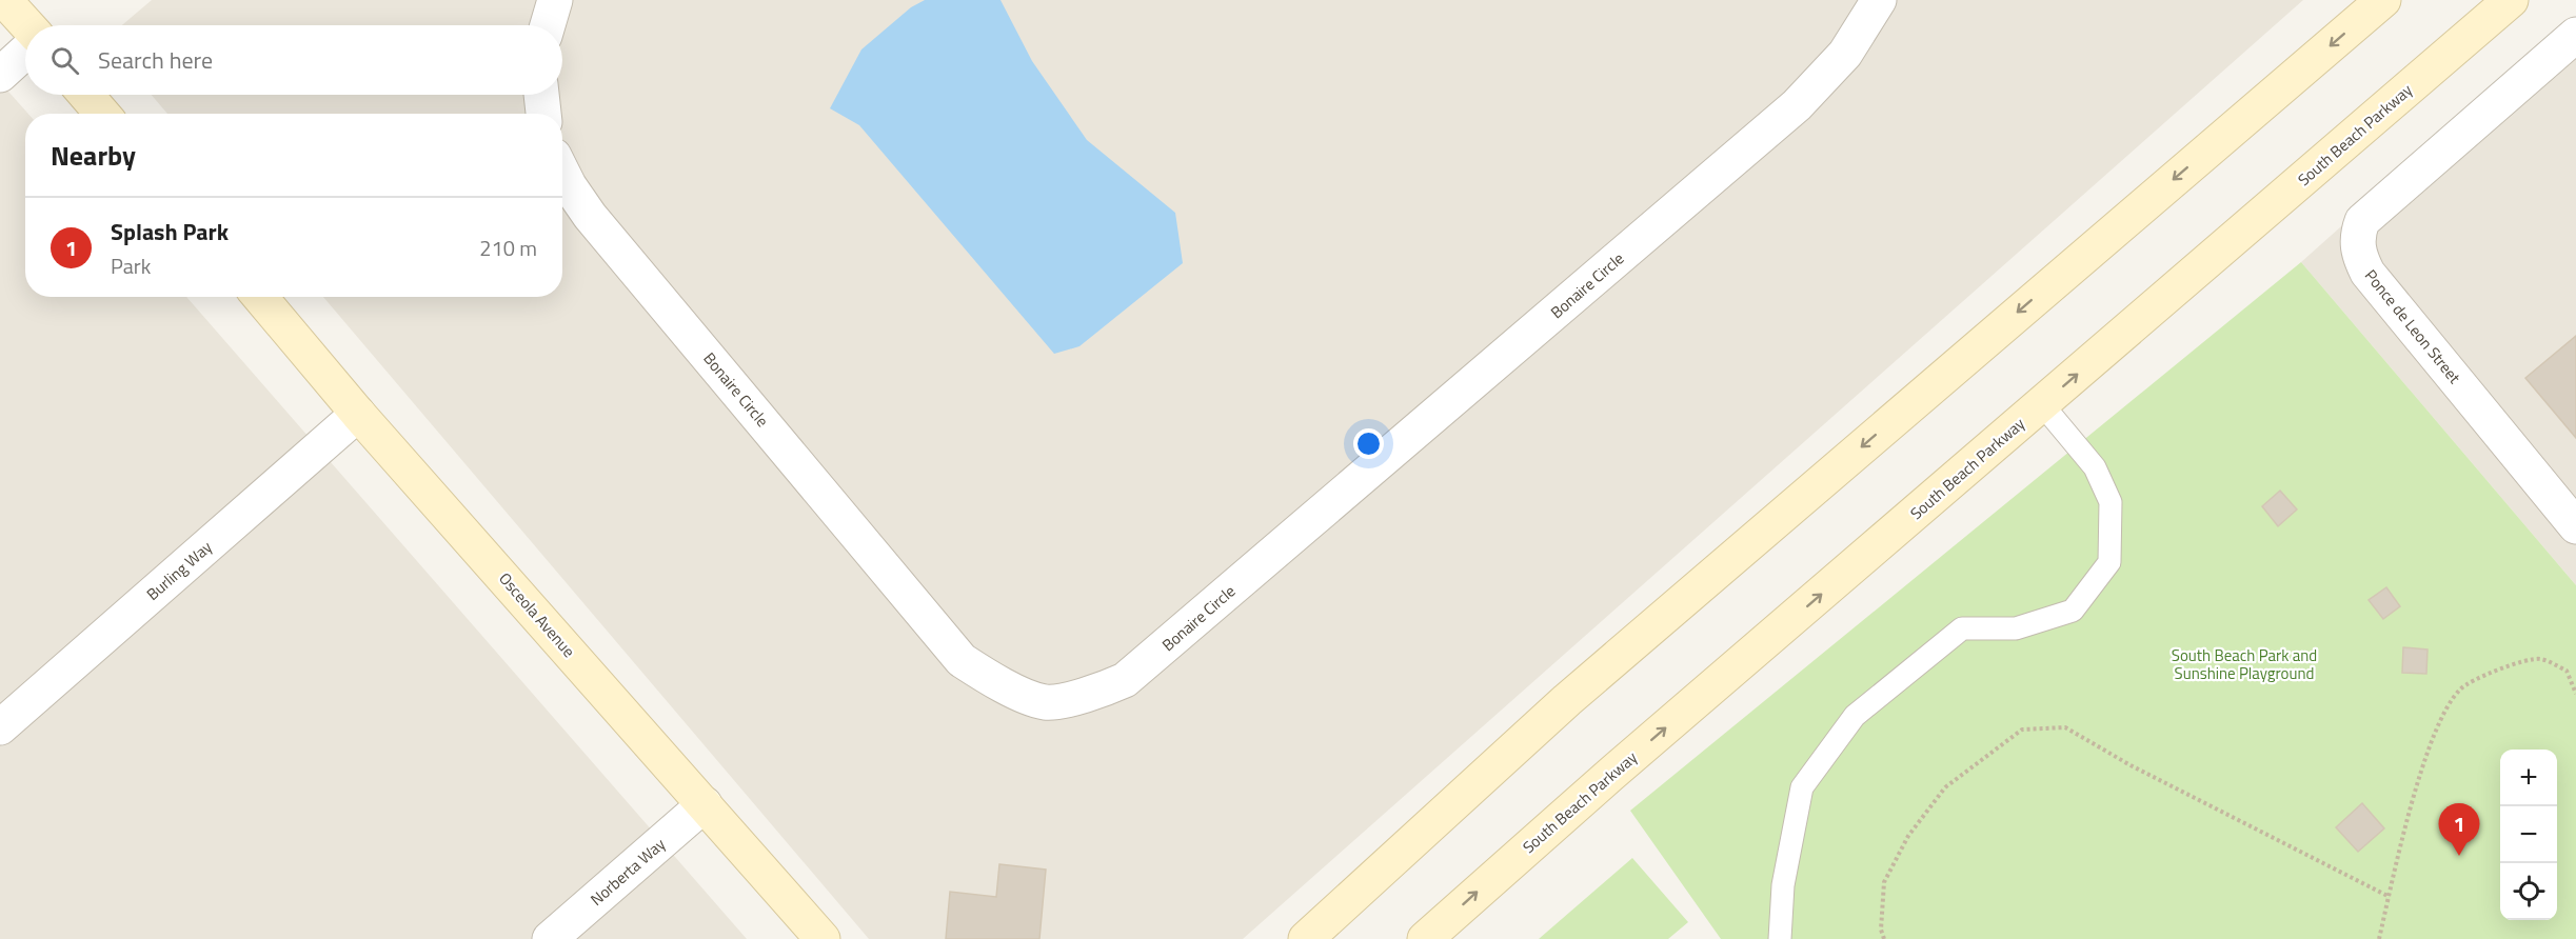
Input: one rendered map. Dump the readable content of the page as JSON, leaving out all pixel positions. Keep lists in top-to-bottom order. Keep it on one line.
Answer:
{"streets":{"street":["South Beach Parkway","Bonaire Circle","Ponce de Leon Street","Burling Way","Osceola Avenue","Norberta Way"]},"crossings":[["Burling Way","Osceola Avenue"],["Osceola Avenue","Norberta Way"]],"parks":["South Beach Park and Sunshine Playground"],"page":{"search":"Search here","heading":"Nearby","list":[{"mark":"1","name":"Splash Park","note":"Park","value":"210 m"}],"map_buttons":["+","−"],"pins":"1"}}
